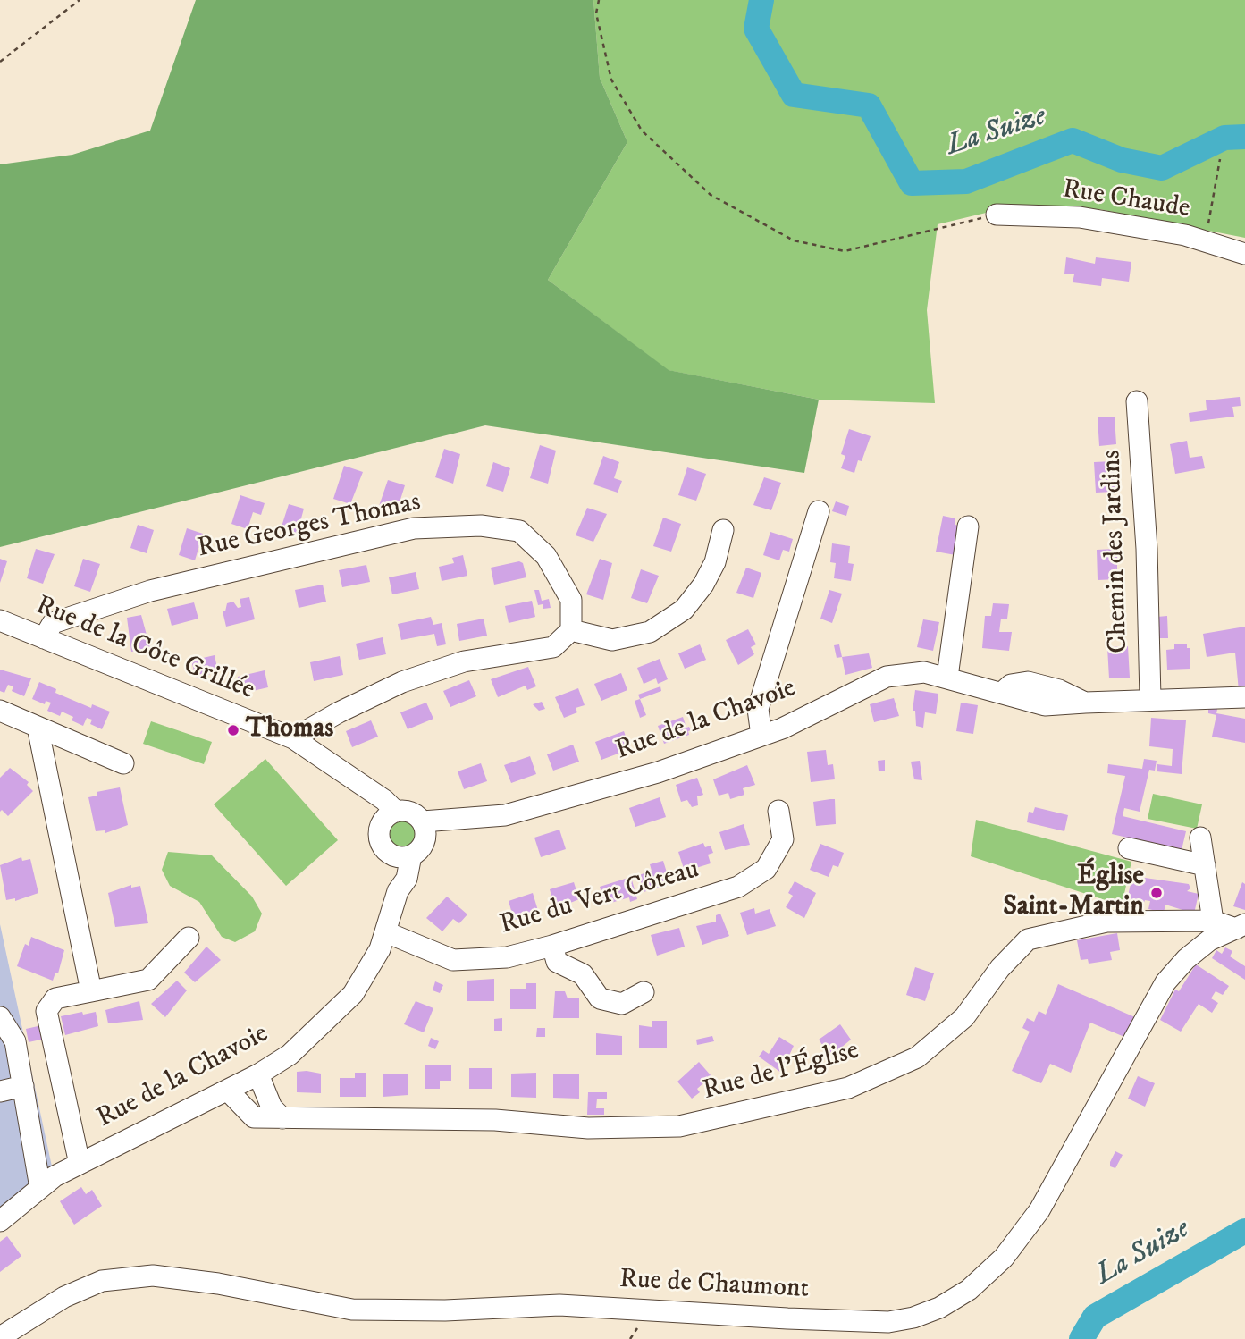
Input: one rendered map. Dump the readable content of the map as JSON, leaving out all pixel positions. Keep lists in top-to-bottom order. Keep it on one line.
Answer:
{"streets":{"street":["Rue Chaude","Rue Georges Thomas","Chemin des Jardins","Rue de la Côte Grillée","Rue de la Chavoie","Rue du Vert Côteau","Rue de l'Église","Rue de Chaumont"]},"crossings":[["Rue Georges Thomas","Rue de la Côte Grillée"],["Chemin des Jardins","Rue de la Chavoie"],["Rue de la Côte Grillée","Rue de la Chavoie"],["Rue de la Chavoie","Rue du Vert Côteau"],["Rue de la Chavoie","Rue de l'Église"],["Rue de l'Église","Rue de Chaumont"]],"water":["La Suize"],"places":["Thomas","Église Saint-Martin"]}
